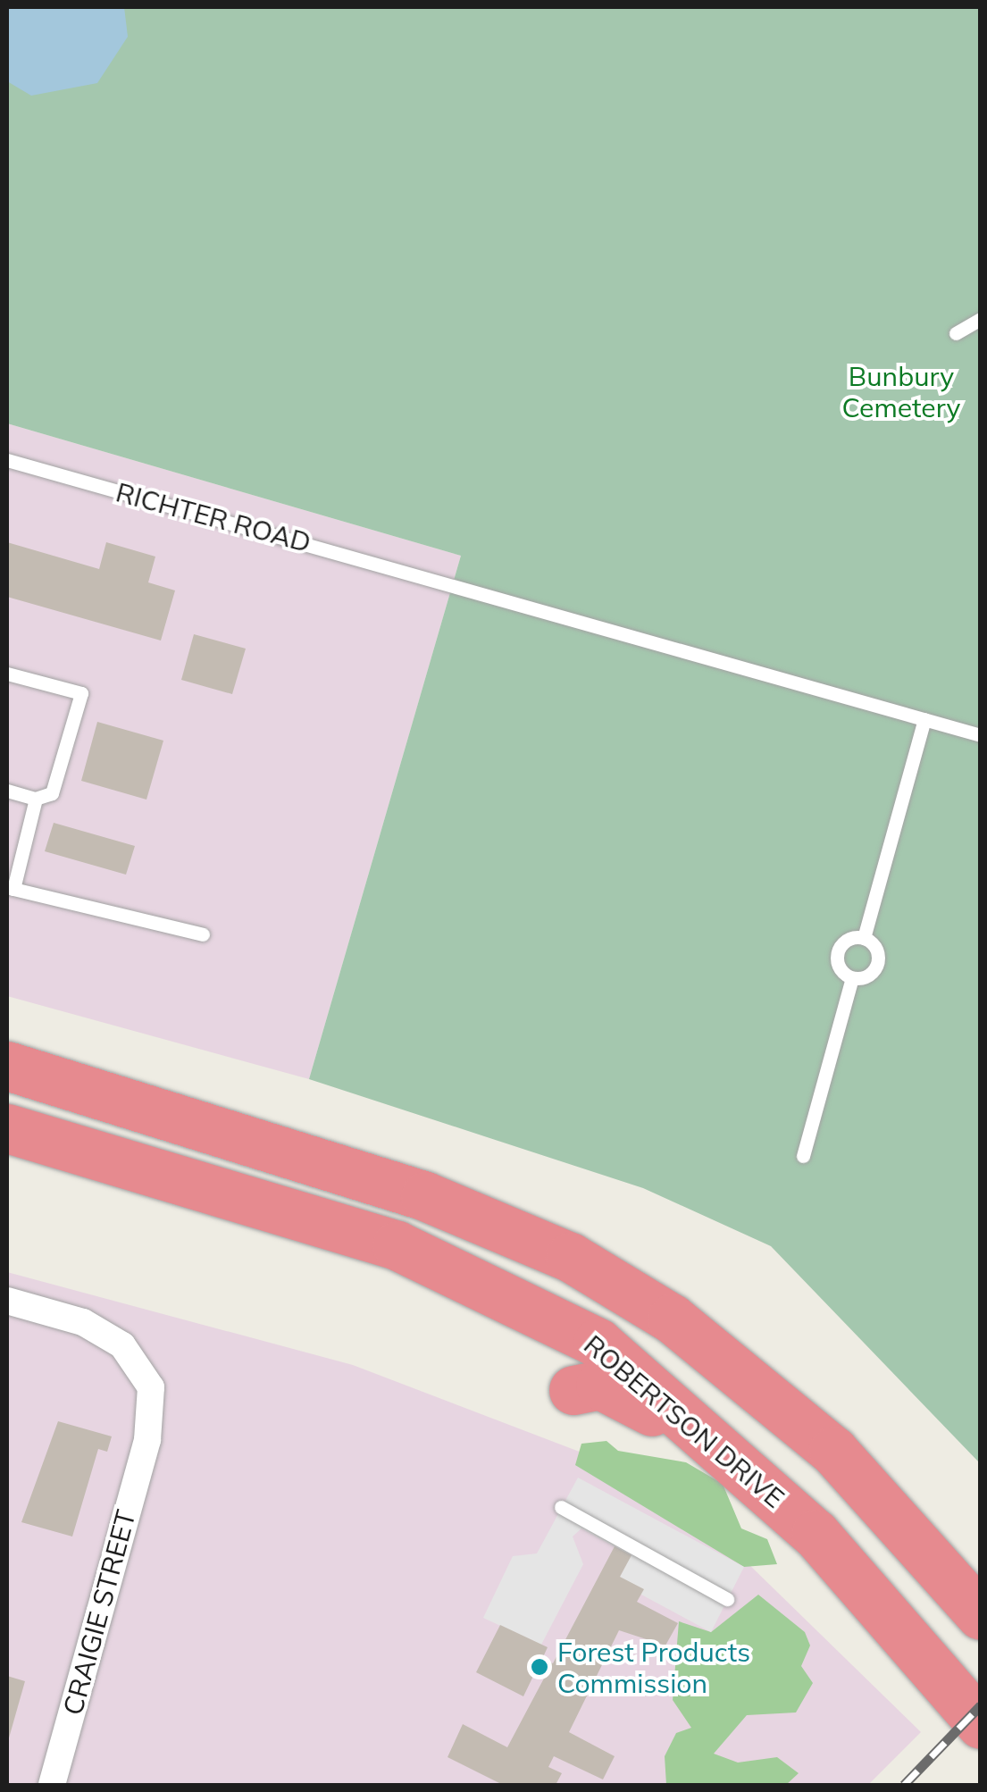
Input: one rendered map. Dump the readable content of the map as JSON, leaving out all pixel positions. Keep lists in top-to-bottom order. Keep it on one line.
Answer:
{"streets":{"highway":["ROBERTSON DRIVE"],"street":["CRAIGIE STREET"],"lane":["RICHTER ROAD"]},"parks":["Bunbury Cemetery"],"places":["Forest Products Commission"]}
